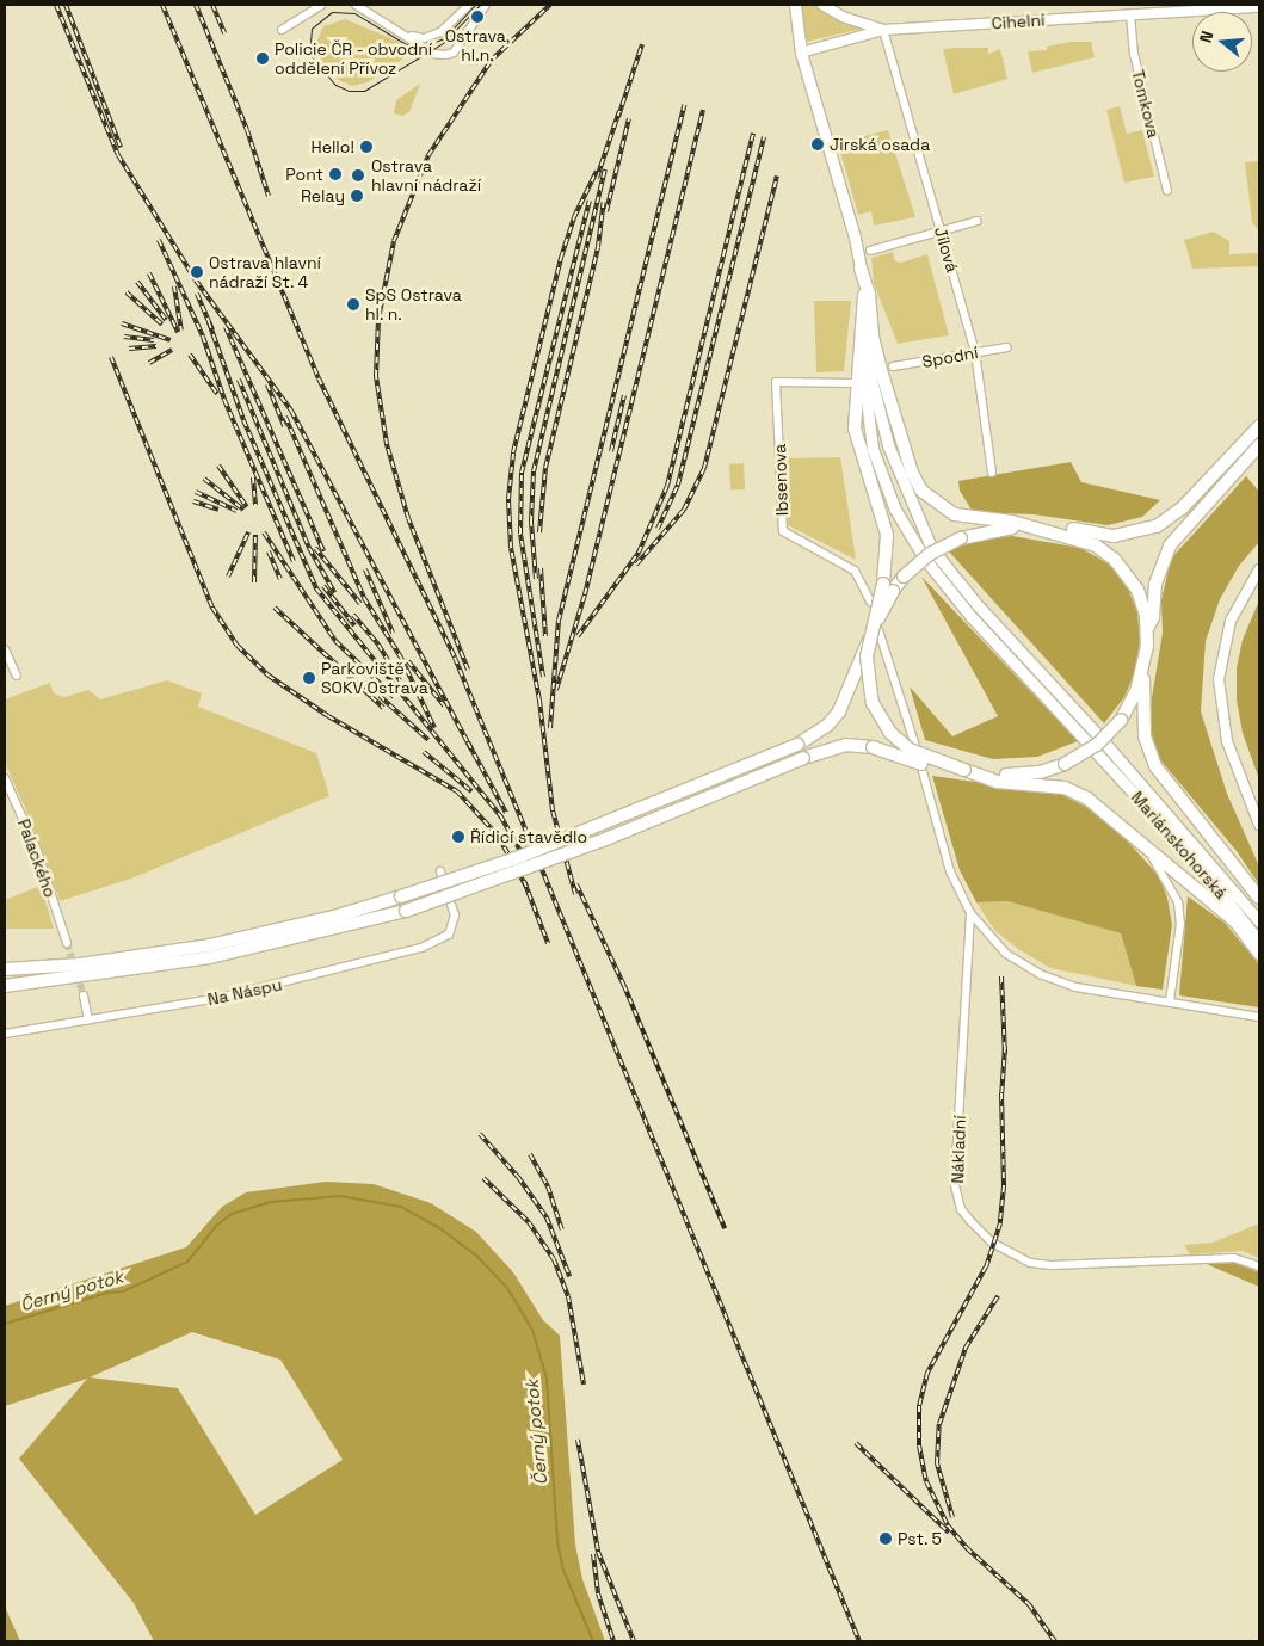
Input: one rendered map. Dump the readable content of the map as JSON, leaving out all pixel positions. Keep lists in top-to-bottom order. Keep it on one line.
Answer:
{"streets":{"main road":["Mariánskohorská"],"street":["Cihelní","Tomkova","Jílová","Spodní","Ibsenova","Palackého","Na Náspu","Nákladní"]},"crossings":[["Cihelní","Tomkova"],["Cihelní","Jílová"],["Jílová","Spodní"]],"water":["Černý potok"],"places":["Ostrava, hl.n.","Policie ČR - obvodní oddělení Přívoz","Jirská osada","Hello!","Pont","Ostrava hlavní nádraží","Relay","Ostrava hlavní nádraží St. 4","SpS Ostrava hl. n.","Parkoviště SOKV Ostrava","Řídicí stavědlo","Pst. 5"],"north":"left"}
